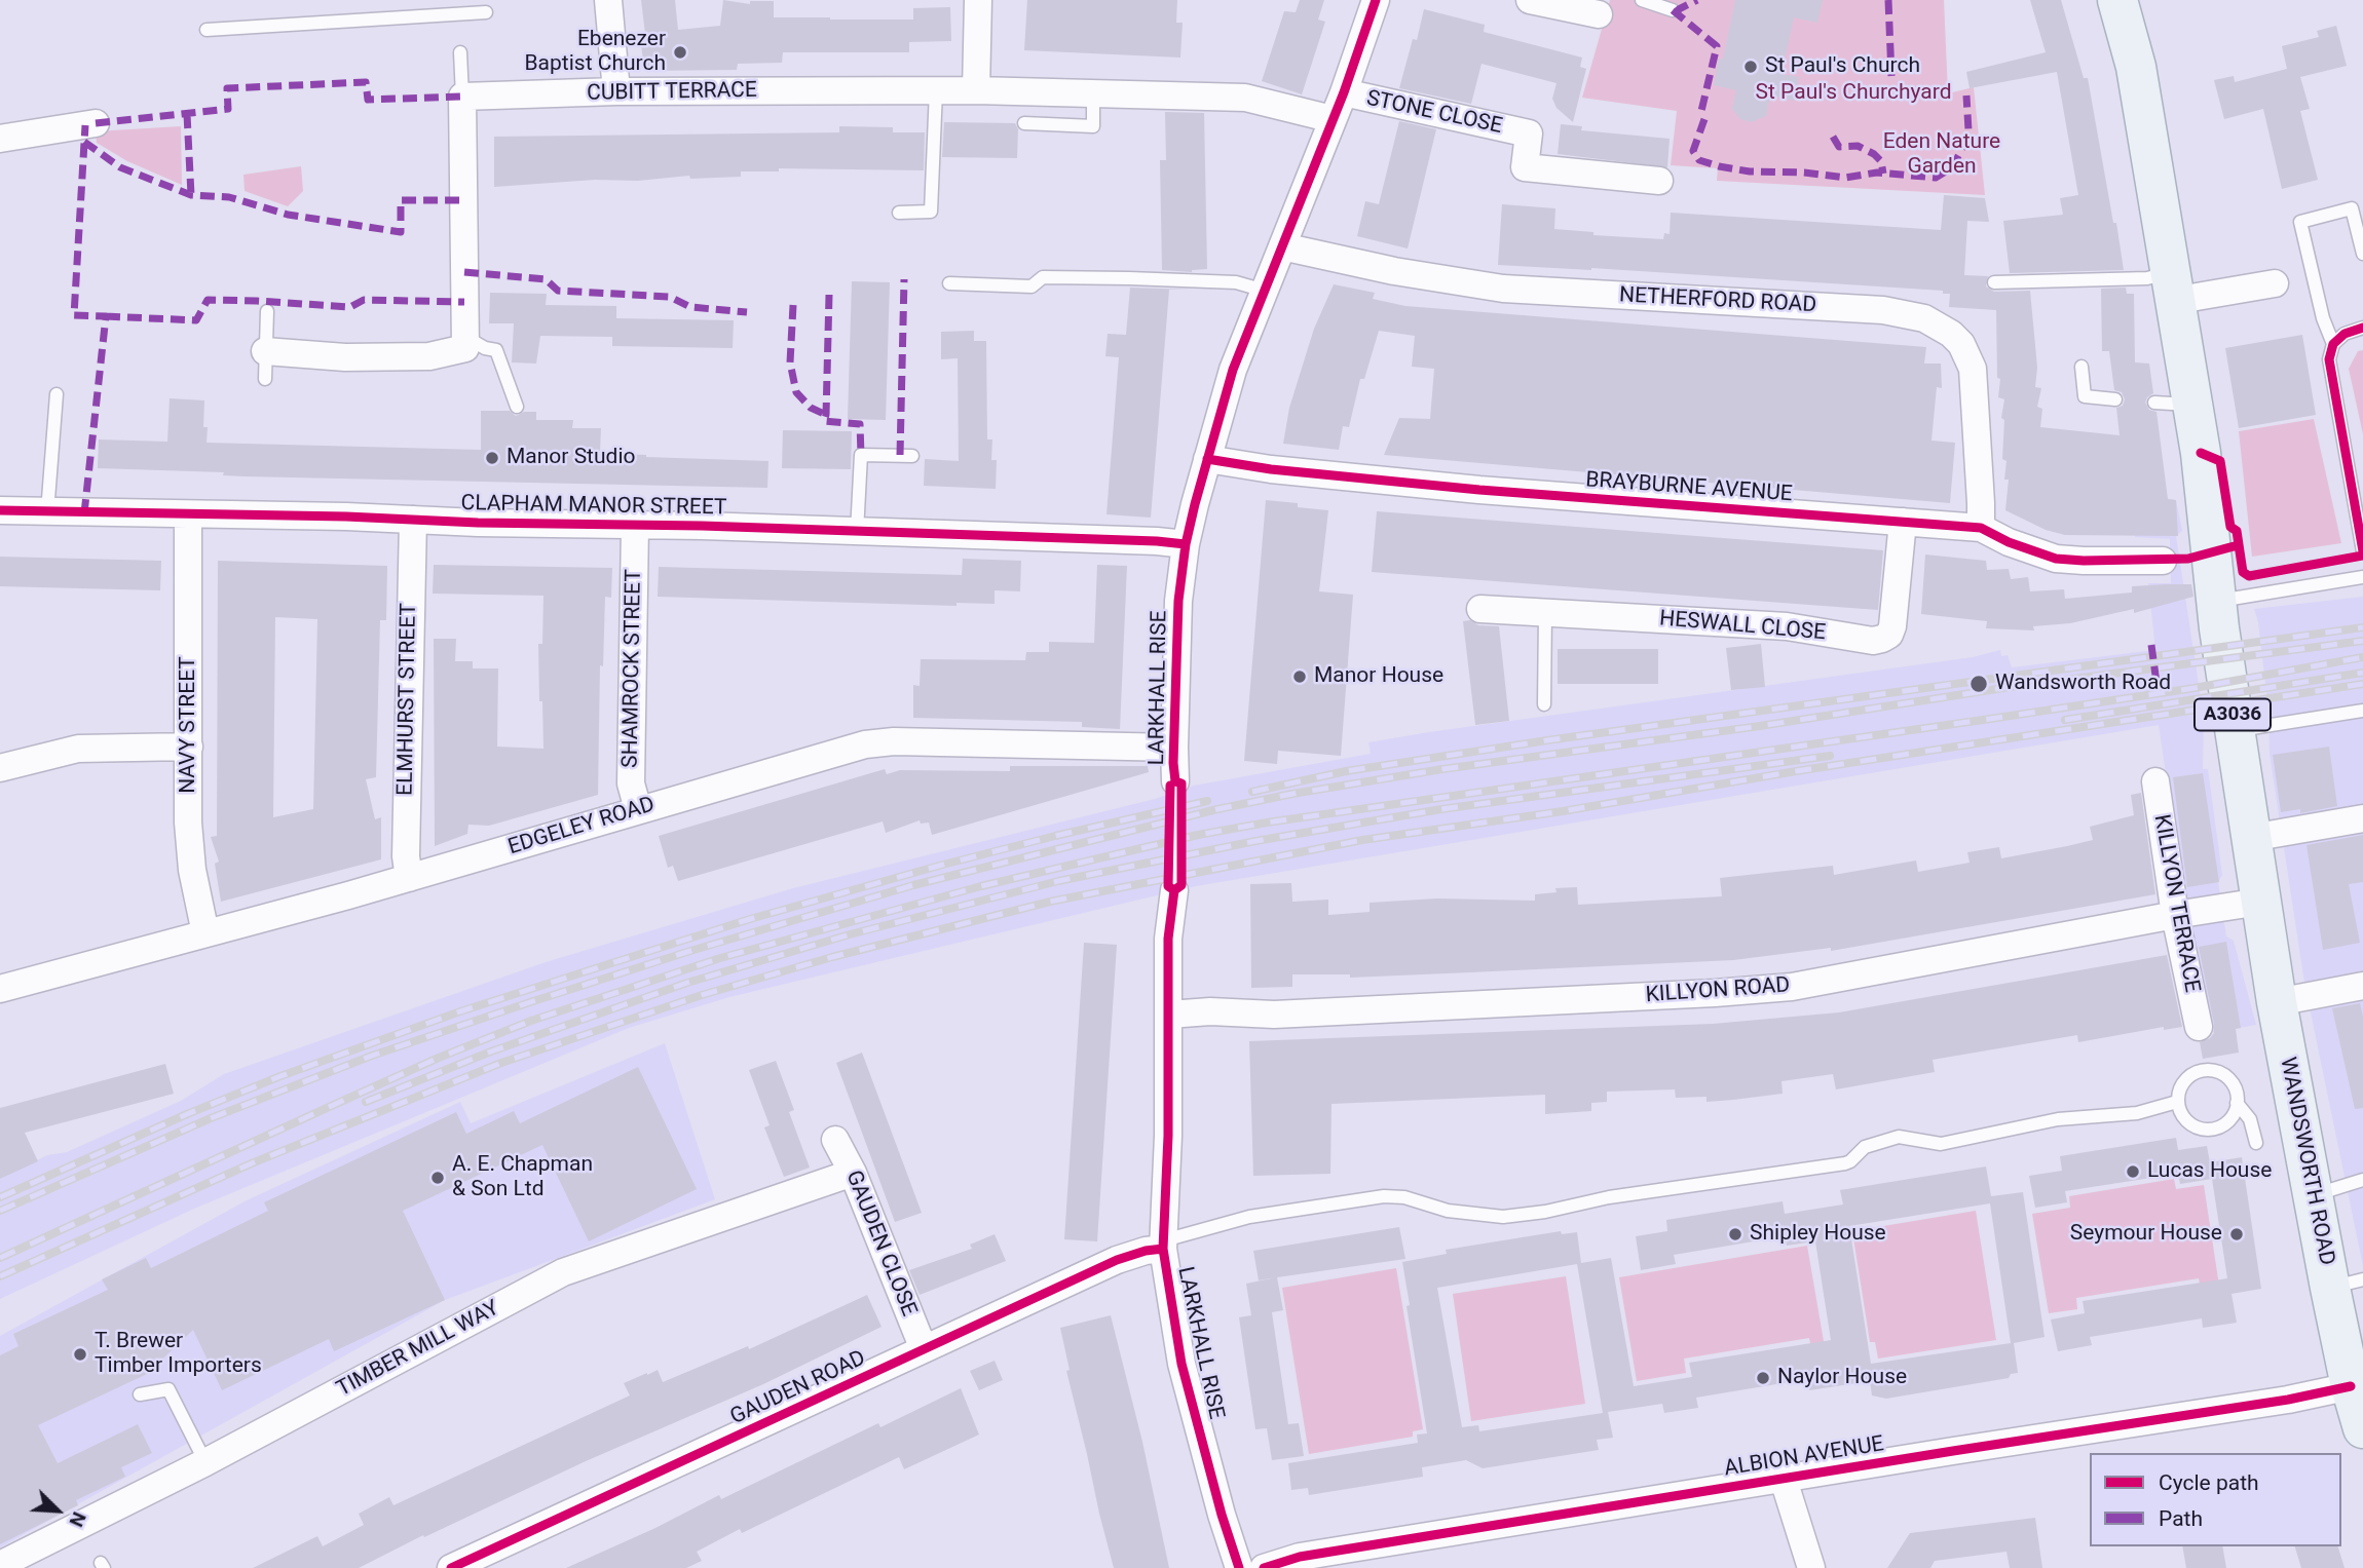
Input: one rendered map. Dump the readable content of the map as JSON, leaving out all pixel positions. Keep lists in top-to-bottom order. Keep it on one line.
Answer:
{"streets":{"main road":["A3036","WANDSWORTH ROAD"],"street":["CUBITT TERRACE","STONE CLOSE","NETHERFORD ROAD","BRAYBURNE AVENUE","CLAPHAM MANOR STREET","HESWALL CLOSE","SHAMROCK STREET","LARKHALL RISE","ELMHURST STREET","NAVY STREET","EDGELEY ROAD","KILLYON TERRACE","KILLYON ROAD","GAUDEN CLOSE","TIMBER MILL WAY","GAUDEN ROAD","ALBION AVENUE"]},"crossings":[["CUBITT TERRACE","LARKHALL RISE"],["STONE CLOSE","LARKHALL RISE"],["NETHERFORD ROAD","BRAYBURNE AVENUE"],["NETHERFORD ROAD","LARKHALL RISE"],["BRAYBURNE AVENUE","HESWALL CLOSE"],["BRAYBURNE AVENUE","LARKHALL RISE"],["CLAPHAM MANOR STREET","SHAMROCK STREET"],["CLAPHAM MANOR STREET","LARKHALL RISE"],["CLAPHAM MANOR STREET","ELMHURST STREET"],["CLAPHAM MANOR STREET","NAVY STREET"],["SHAMROCK STREET","EDGELEY ROAD"],["LARKHALL RISE","EDGELEY ROAD"],["LARKHALL RISE","KILLYON ROAD"],["LARKHALL RISE","GAUDEN ROAD"],["ELMHURST STREET","EDGELEY ROAD"],["NAVY STREET","EDGELEY ROAD"],["KILLYON TERRACE","KILLYON ROAD"],["KILLYON ROAD","WANDSWORTH ROAD"],["WANDSWORTH ROAD","ALBION AVENUE"],["GAUDEN CLOSE","TIMBER MILL WAY"],["GAUDEN CLOSE","GAUDEN ROAD"]],"parks":["St Paul's Churchyard","Eden Nature Garden"],"places":["Ebenezer Baptist Church","St Paul's Church","Manor Studio","Manor House","Wandsworth Road","Lucas House","A. E. Chapman & Son Ltd","Shipley House","Seymour House","T. Brewer Timber Importers","Naylor House"],"legend":["Cycle path","Path"],"north":"bottom right"}
